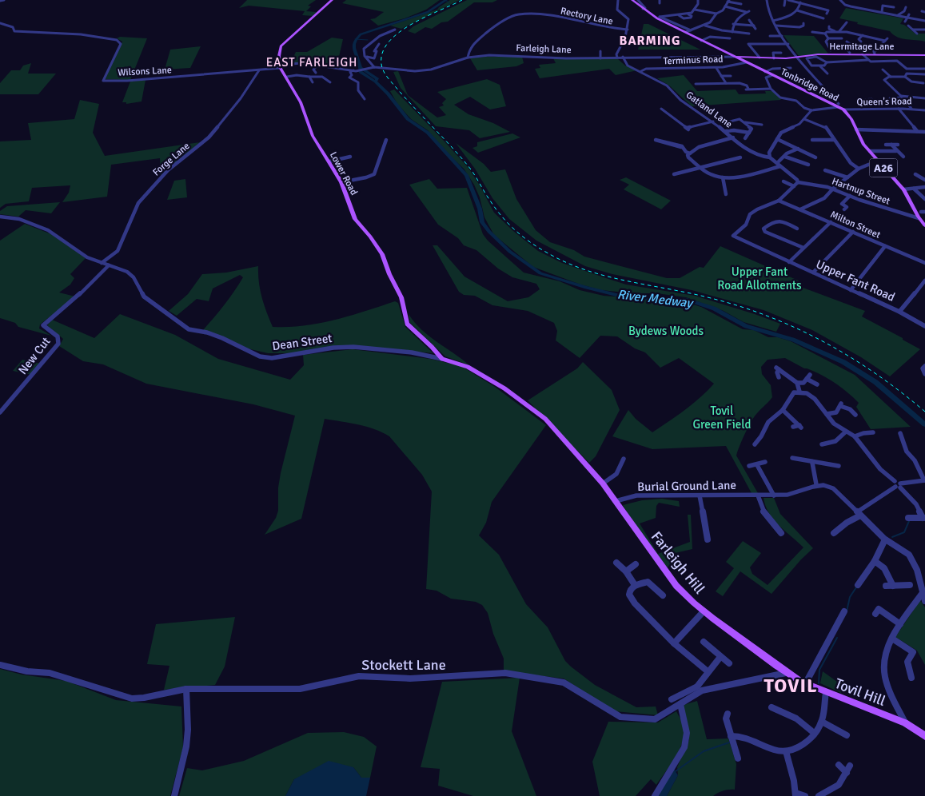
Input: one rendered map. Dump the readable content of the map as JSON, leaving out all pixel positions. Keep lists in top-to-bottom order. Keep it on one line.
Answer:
{"streets":{"main road":["Hermitage Lane","Tonbridge Road","A26","Lower Road","Dean Street","Farleigh Hill","Tovil Hill"],"street":["Rectory Lane","Farleigh Lane","Terminus Road","Wilsons Lane","Queen's Road","Gatland Lane","Forge Lane","Hartnup Street","Milton Street","Upper Fant Road","New Cut","Burial Ground Lane","Stockett Lane"]},"crossings":[["Rectory Lane","Farleigh Lane"],["Hermitage Lane","Farleigh Lane"],["Hermitage Lane","Tonbridge Road"],["Farleigh Lane","Wilsons Lane"],["Farleigh Lane","Tonbridge Road"],["Farleigh Lane","Gatland Lane"],["Farleigh Lane","Forge Lane"],["Farleigh Lane","Lower Road"],["Terminus Road","Tonbridge Road"],["Terminus Road","Gatland Lane"],["Wilsons Lane","Forge Lane"],["Tonbridge Road","Queen's Road"],["Tonbridge Road","Hartnup Street"],["Gatland Lane","Hartnup Street"],["Forge Lane","Dean Street"],["Lower Road","Dean Street"],["Milton Street","Upper Fant Road"],["Dean Street","New Cut"],["Dean Street","Farleigh Hill"],["Burial Ground Lane","Farleigh Hill"],["Farleigh Hill","Stockett Lane"],["Farleigh Hill","Tovil Hill"],["Stockett Lane","Tovil Hill"]],"districts":["BARMING","EAST FARLEIGH","TOVIL"],"water":["River Medway"],"parks":["Upper Fant Road Allotments","Bydews Woods","Tovil Green Field"]}
